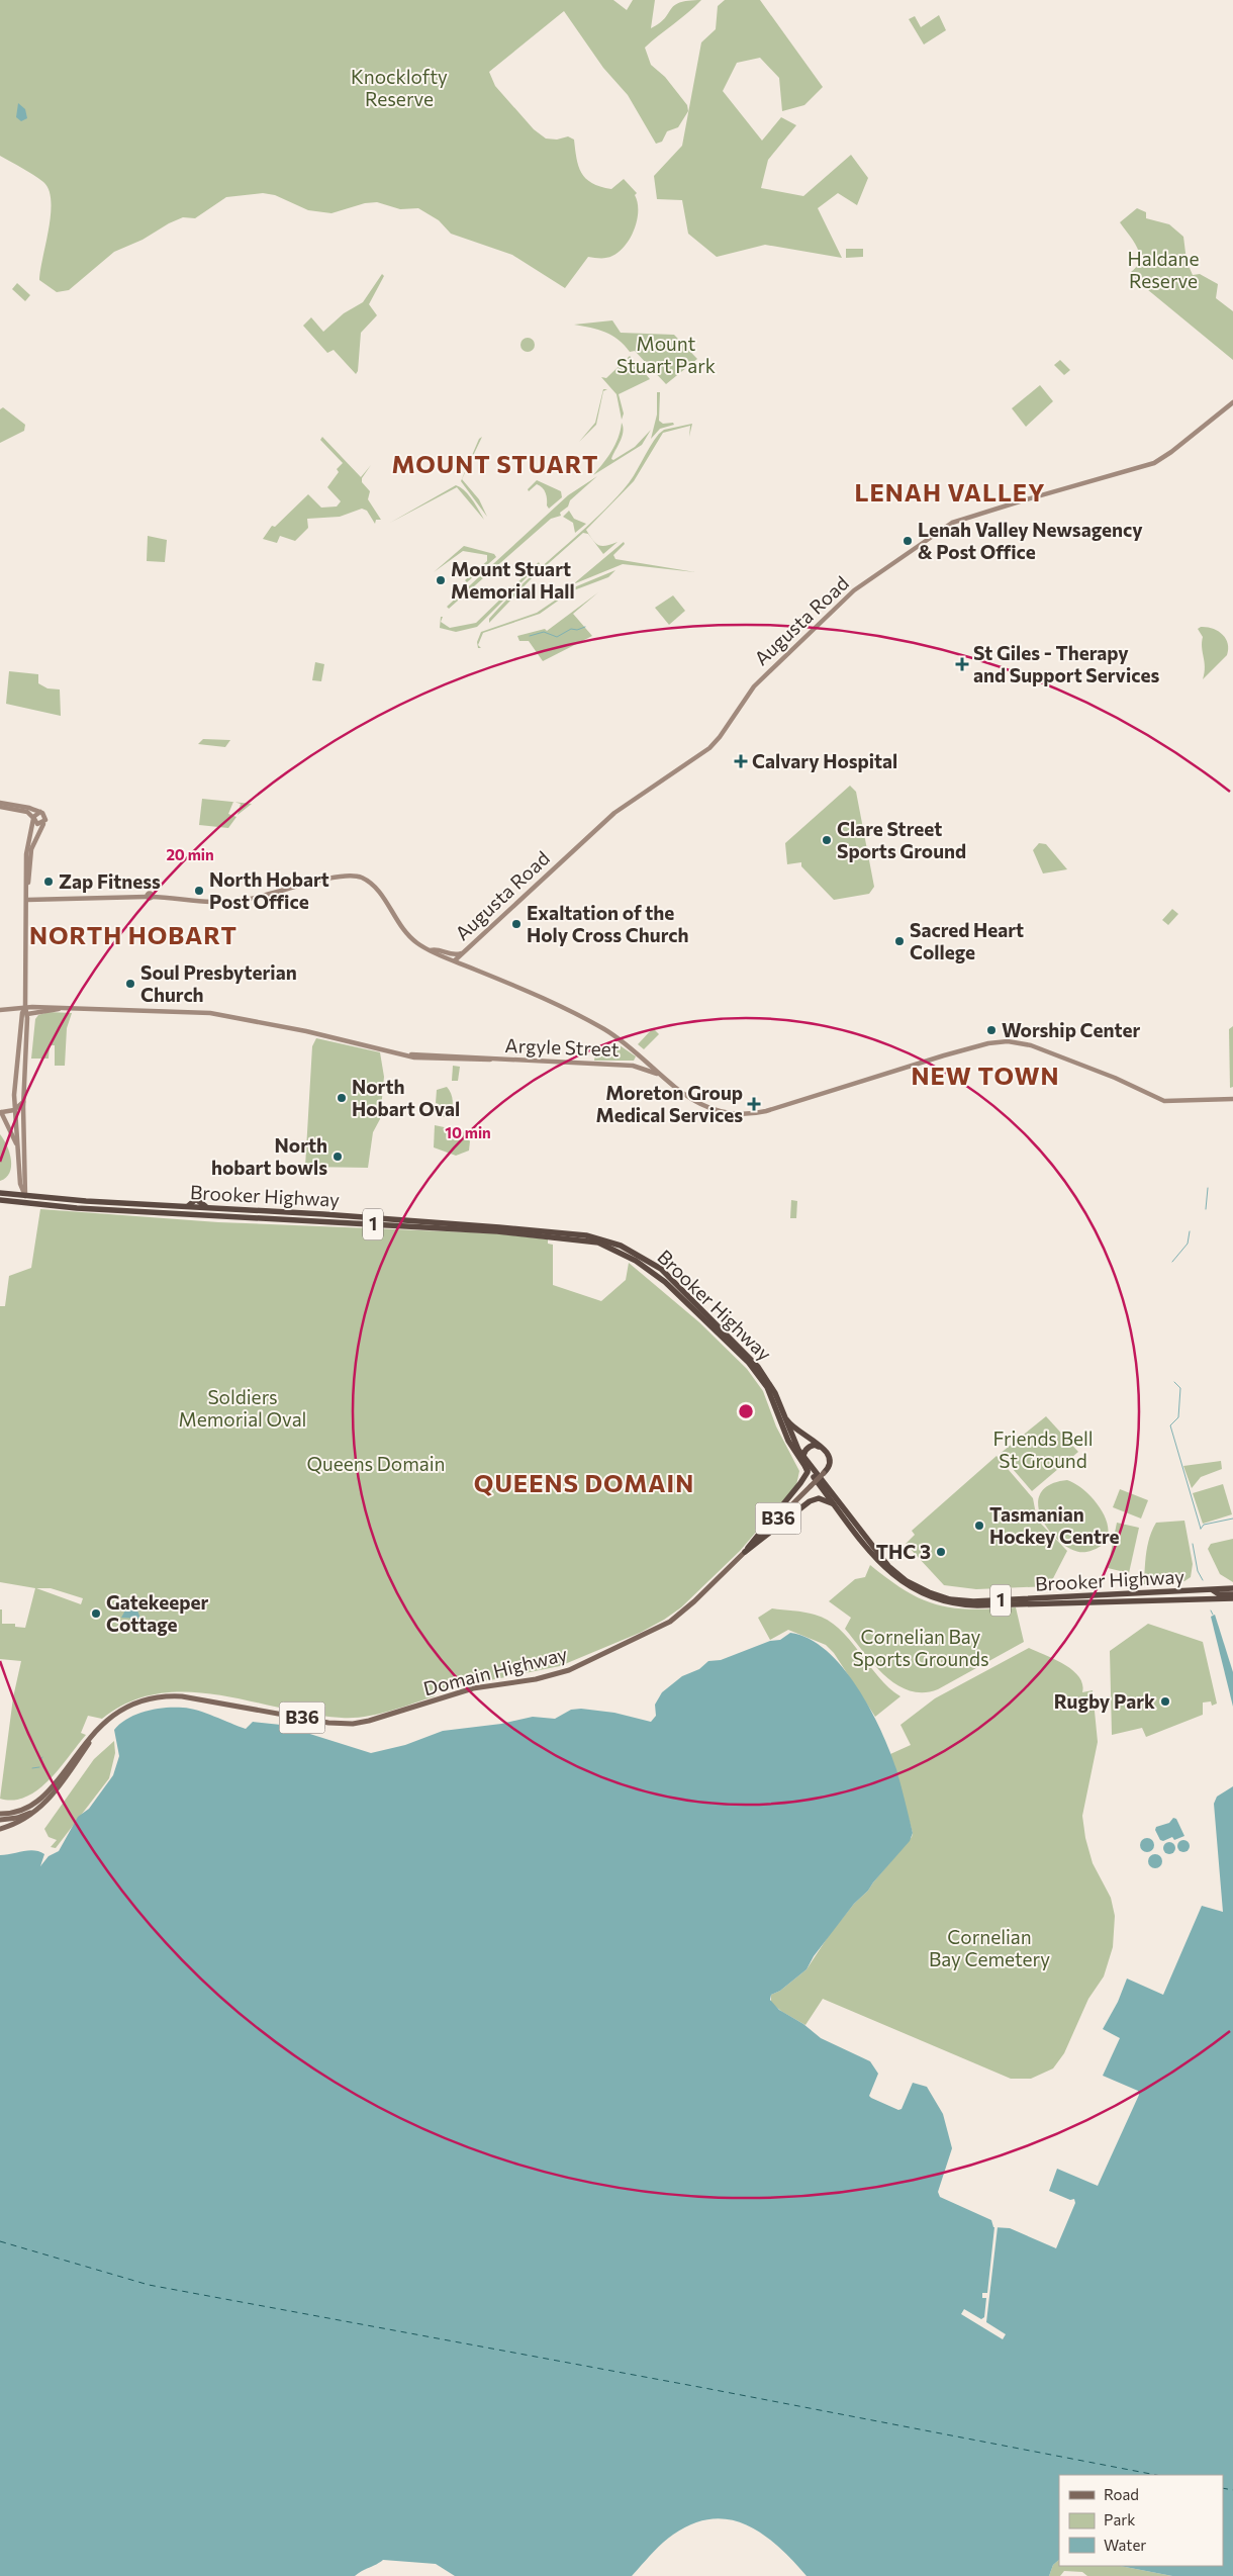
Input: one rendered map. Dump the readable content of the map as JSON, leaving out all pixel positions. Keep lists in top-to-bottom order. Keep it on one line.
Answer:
{"streets":{"highway":["Brooker Highway","1"],"main road":["Augusta Road","Argyle Street","B36","Domain Highway"]},"crossings":[["Brooker Highway","1"]],"districts":["MOUNT STUART","LENAH VALLEY","NORTH HOBART","NEW TOWN","QUEENS DOMAIN"],"parks":["Knocklofty Reserve","Haldane Reserve","Mount Stuart Park","Soldiers Memorial Oval","Friends Bell St Ground","Queens Domain","Cornelian Bay Sports Grounds","Cornelian Bay Cemetery"],"places":{"other":["Lenah Valley Newsagency & Post Office","Mount Stuart Memorial Hall","Clare Street Sports Ground","Zap Fitness","North Hobart Post Office","Exaltation of the Holy Cross Church","Sacred Heart College","Soul Presbyterian Church","Worship Center","North Hobart Oval","North hobart bowls","Tasmanian Hockey Centre","THC 3","Gatekeeper Cottage","Rugby Park"],"health":["St Giles - Therapy and Support Services","Calvary Hospital","Moreton Group Medical Services"]},"legend":["Road","Park","Water"],"rings":["20 min","10 min"]}
